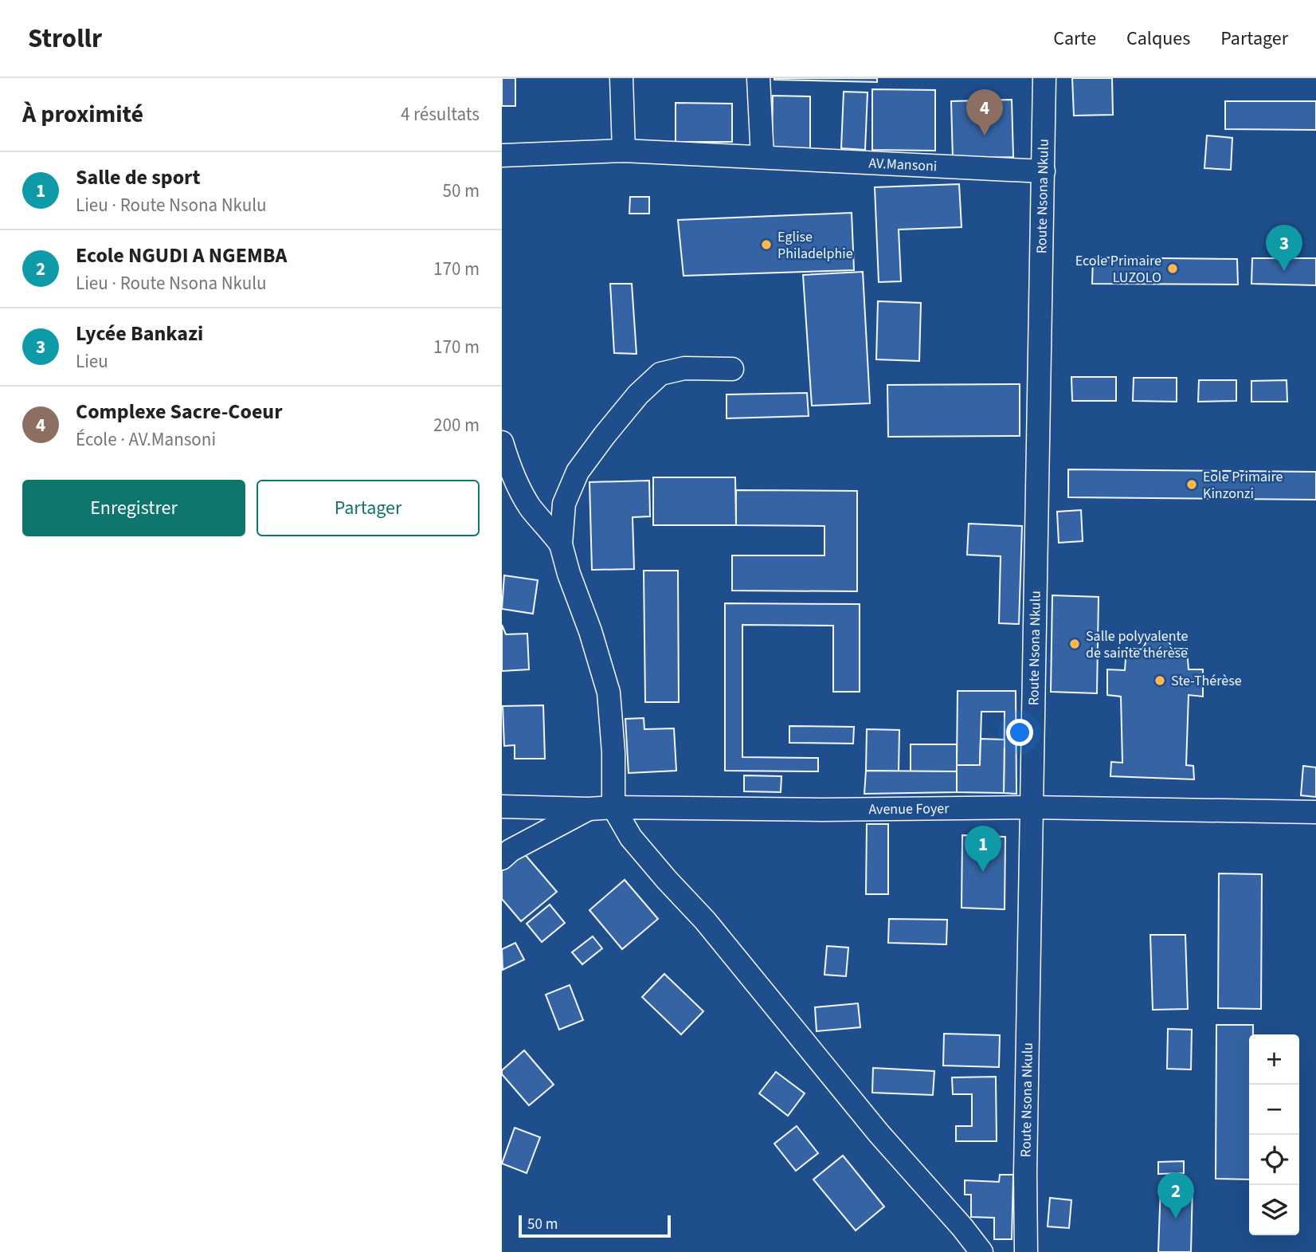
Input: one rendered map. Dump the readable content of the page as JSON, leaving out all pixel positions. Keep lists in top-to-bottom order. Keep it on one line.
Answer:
{"streets":{"street":["AV.Mansoni","Route Nsona Nkulu","Avenue Foyer"]},"crossings":[["AV.Mansoni","Route Nsona Nkulu"],["Route Nsona Nkulu","Avenue Foyer"]],"places":["Eglise Philadelphie","Ecole Primaire LUZOLO","Eole Primaire Kinzonzi","Salle polyvalente de sainte thérèse","Ste-Thérèse"],"scale_bar":"50 m","page":{"header":"Strollr","nav":["Carte","Calques","Partager"],"heading":["À proximité","4 résultats"],"pins":["4","3","1","2"],"list":[{"mark":"1","name":"Salle de sport","note":"Lieu · Route Nsona Nkulu","value":"50 m"},{"mark":"2","name":"Ecole NGUDI A NGEMBA","note":"Lieu · Route Nsona Nkulu","value":"170 m"},{"mark":"3","name":"Lycée Bankazi","note":"Lieu","value":"170 m"},{"mark":"4","name":"Complexe Sacre-Coeur","note":"École · AV.Mansoni","value":"200 m"}],"buttons":["Enregistrer","Partager"],"map_buttons":["+","−"],"scale":"50 m"}}
